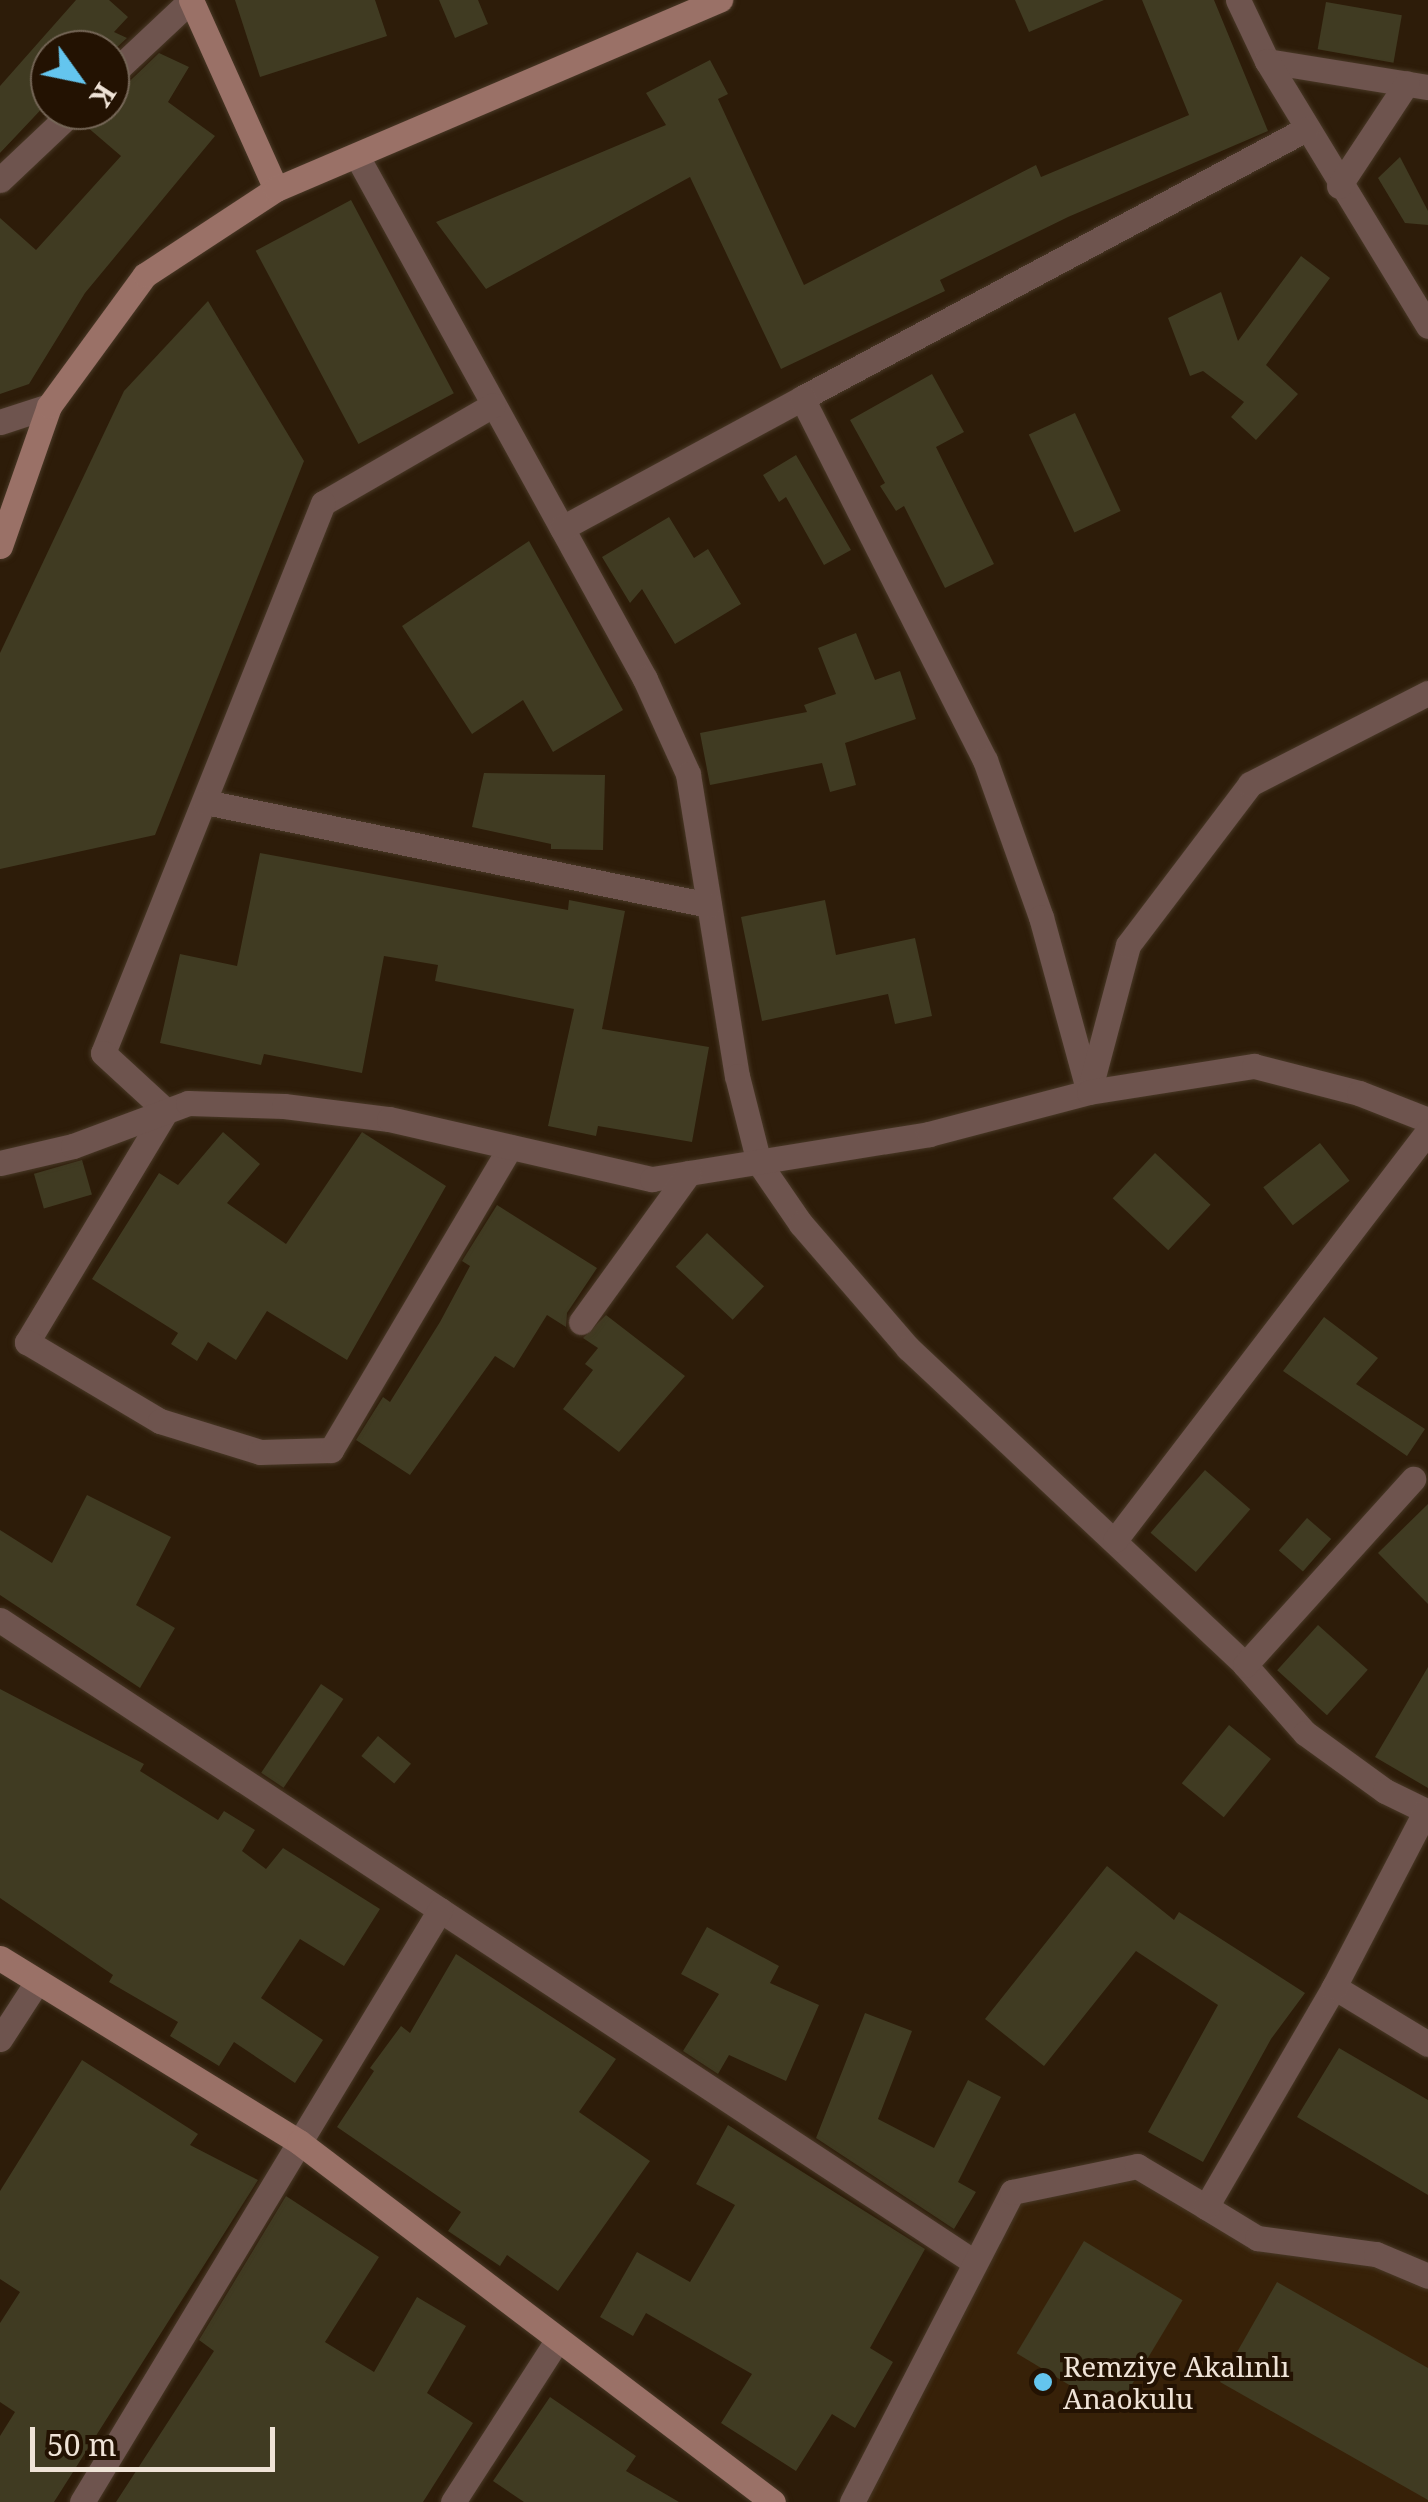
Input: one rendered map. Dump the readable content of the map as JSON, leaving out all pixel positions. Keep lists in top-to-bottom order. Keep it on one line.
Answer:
{"places":["Remziye Akalınlı Anaokulu"],"scale_bar":"50 m","north":"bottom right"}
